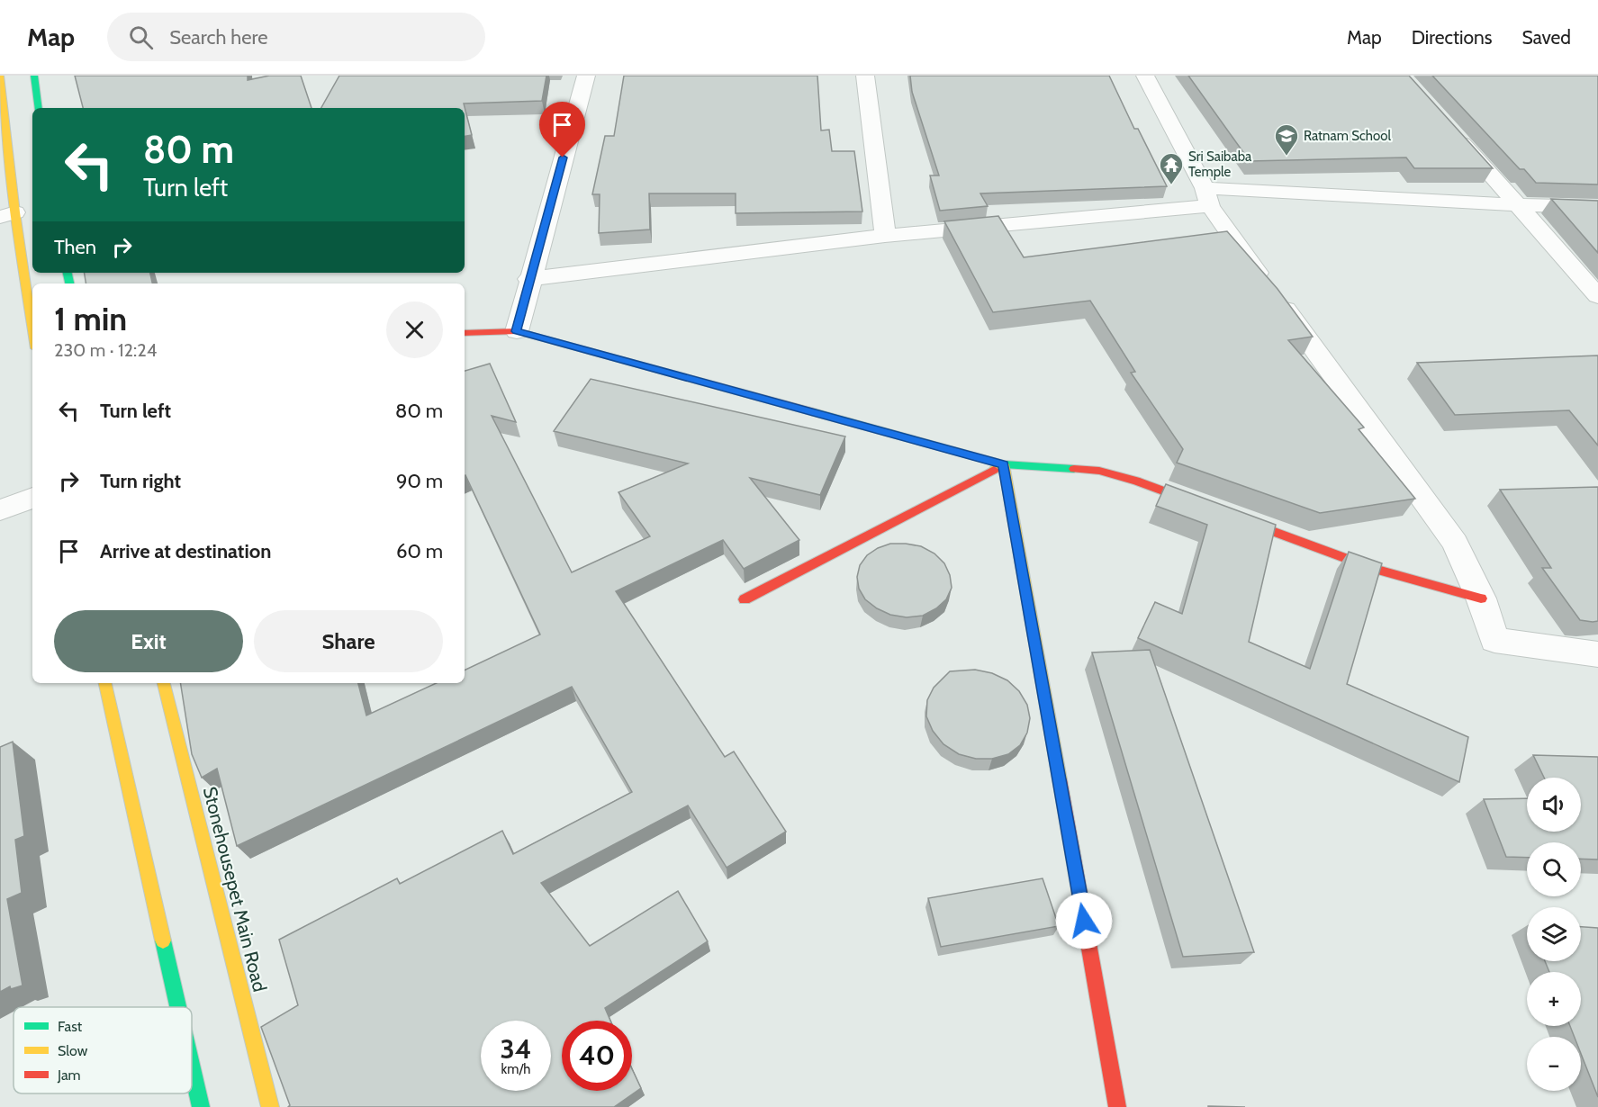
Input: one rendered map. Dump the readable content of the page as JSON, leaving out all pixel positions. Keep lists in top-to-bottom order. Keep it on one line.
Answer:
{"streets":{"street":["Stonehousepet Main Road"]},"places":{"school or university":["Ratnam School"],"temple":["Sri Saibaba Temple"]},"legend":["Fast","Slow","Jam"],"page":{"header":"Map","search":"Search here","nav":["Map","Directions","Saved"],"turn":["80 m","Turn left"],"then":"Then","heading":["1 min","230 m · 12:24"],"list":[{"name":"Turn left","value":"80 m"},{"name":"Turn right","value":"90 m"},{"name":"Arrive at destination","value":"60 m"}],"buttons":["Exit","Share"],"map_buttons":["+","−"],"speed":"34 km/h","limit":"40"}}
